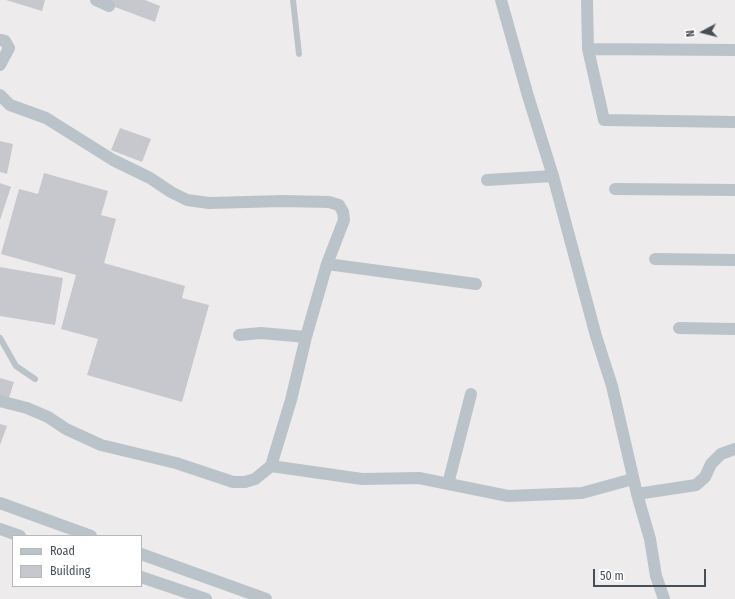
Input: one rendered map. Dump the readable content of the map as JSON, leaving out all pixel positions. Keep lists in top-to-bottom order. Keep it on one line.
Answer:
{"legend":["Road","Building"],"scale_bar":"50 m","north":"left"}
